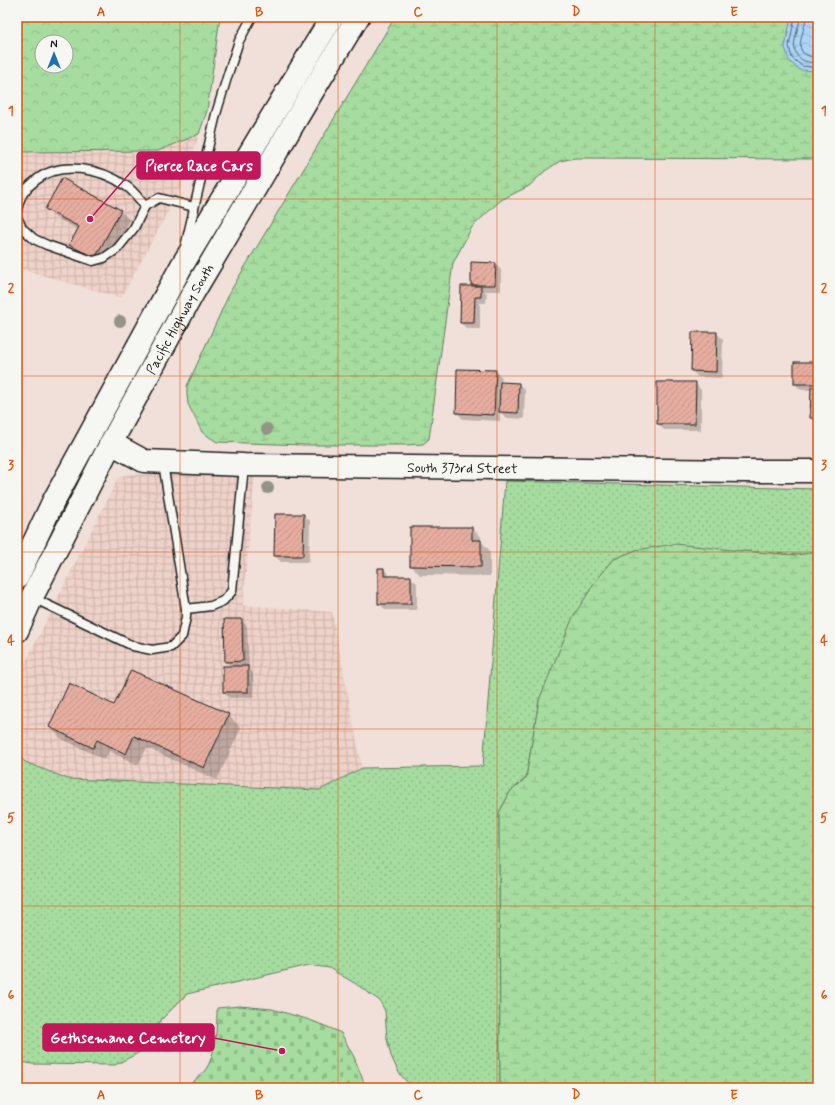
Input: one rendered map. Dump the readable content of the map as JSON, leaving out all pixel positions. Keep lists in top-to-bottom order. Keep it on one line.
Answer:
{"streets":{"main road":["Pacific Highway South","South 373rd Street"]},"crossings":[["Pacific Highway South","South 373rd Street"]],"places":["Pierce Race Cars","Gethsemane Cemetery"],"north":"top","grid":{"columns":["A","B","C","D","E"],"rows":["1","2","3","4","5","6"]}}
